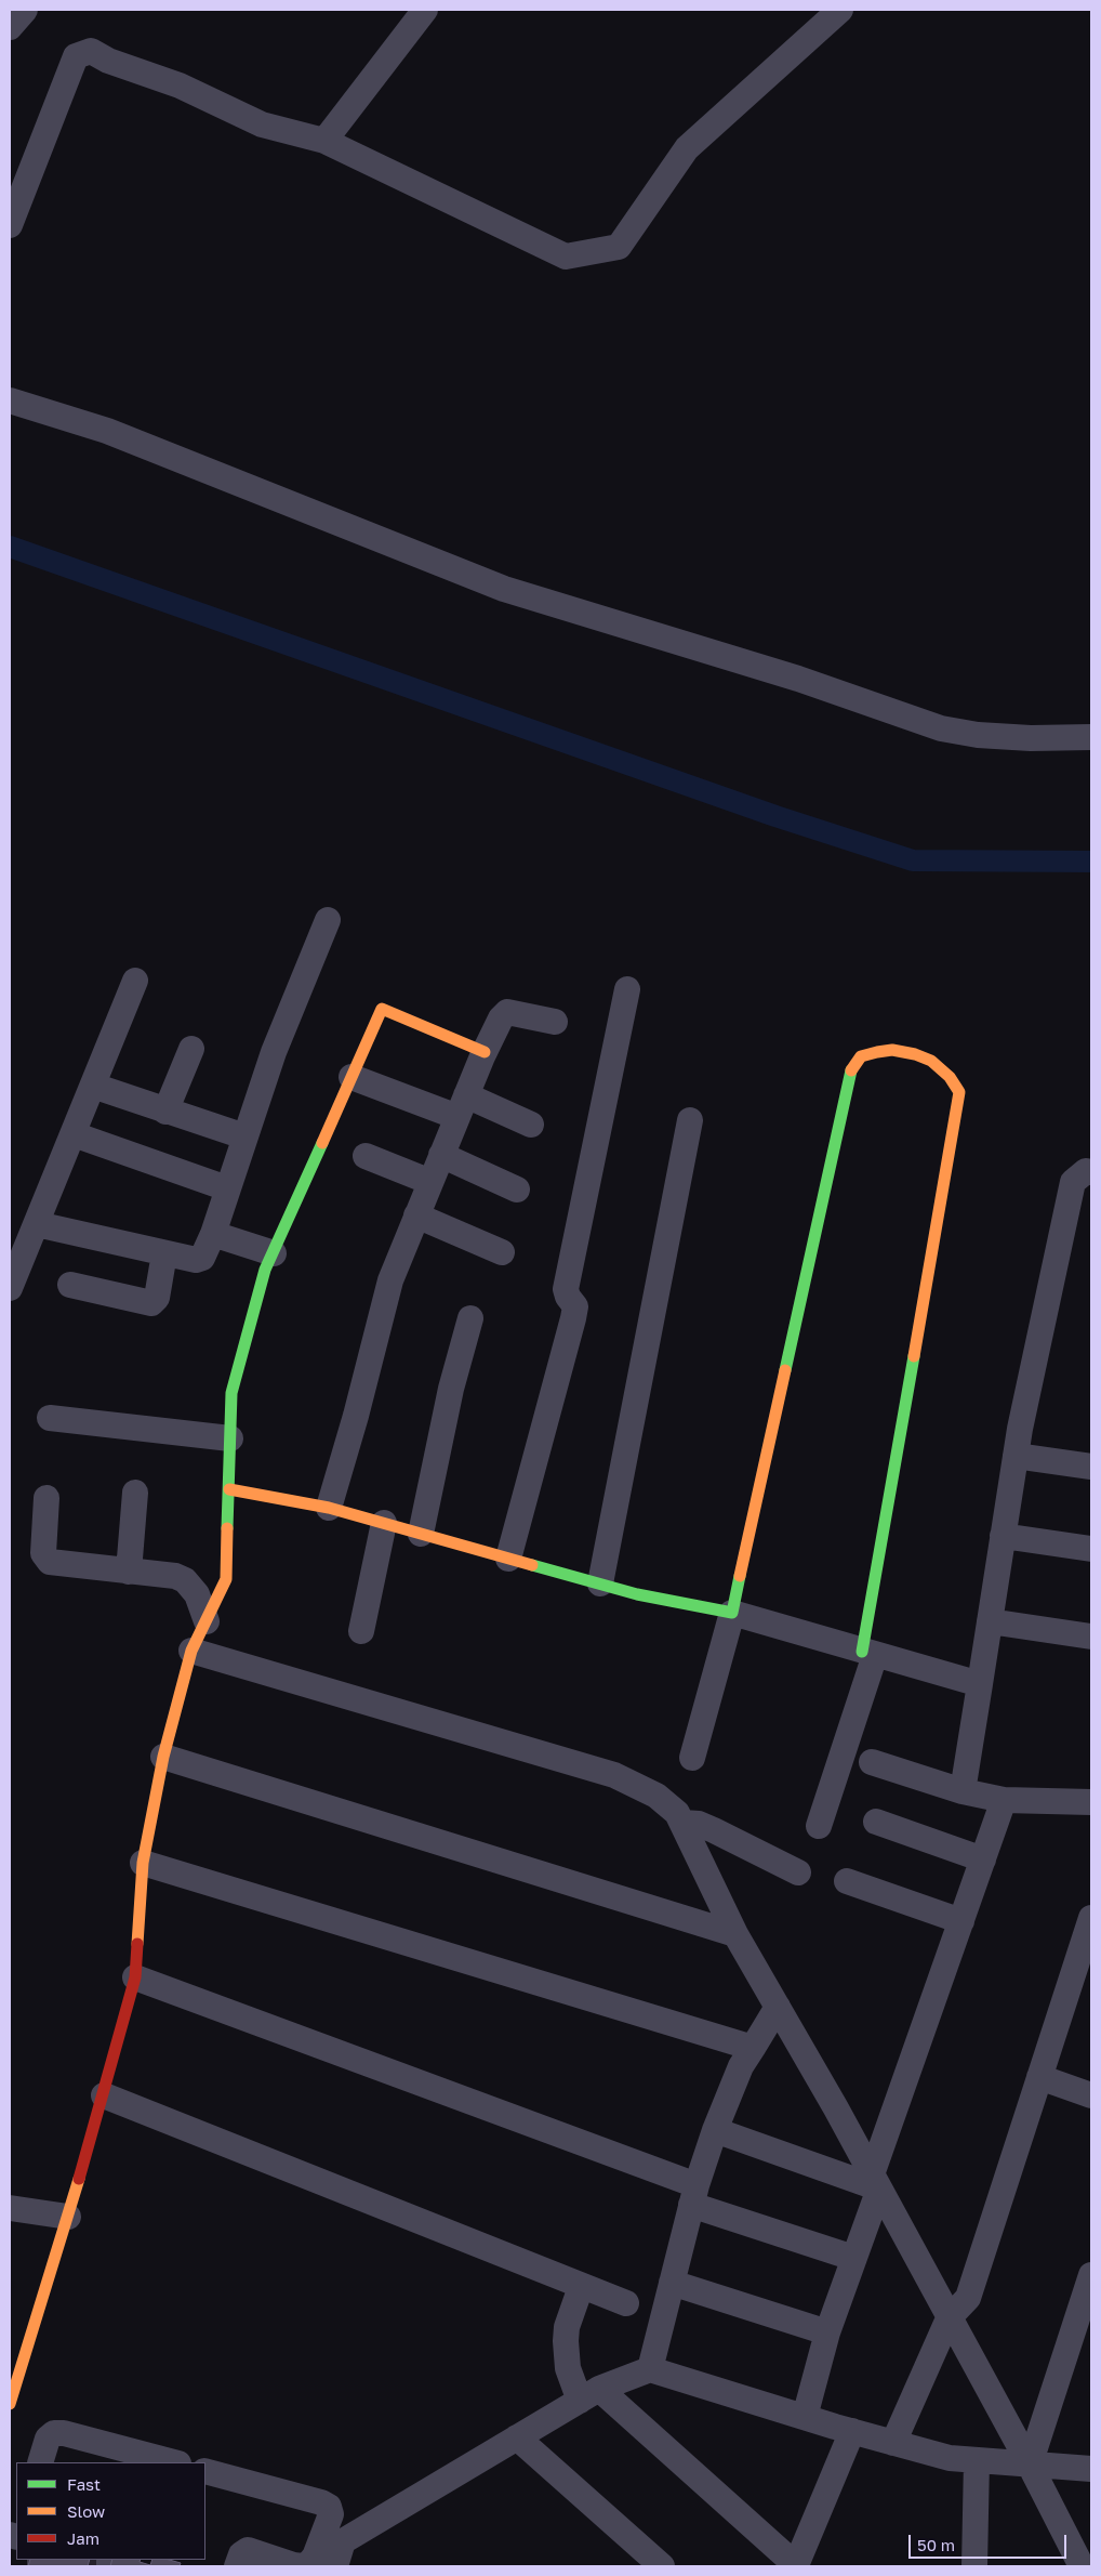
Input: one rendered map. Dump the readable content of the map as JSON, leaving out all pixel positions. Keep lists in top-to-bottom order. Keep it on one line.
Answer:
{"legend":["Fast","Slow","Jam"],"scale_bar":"50 m"}
